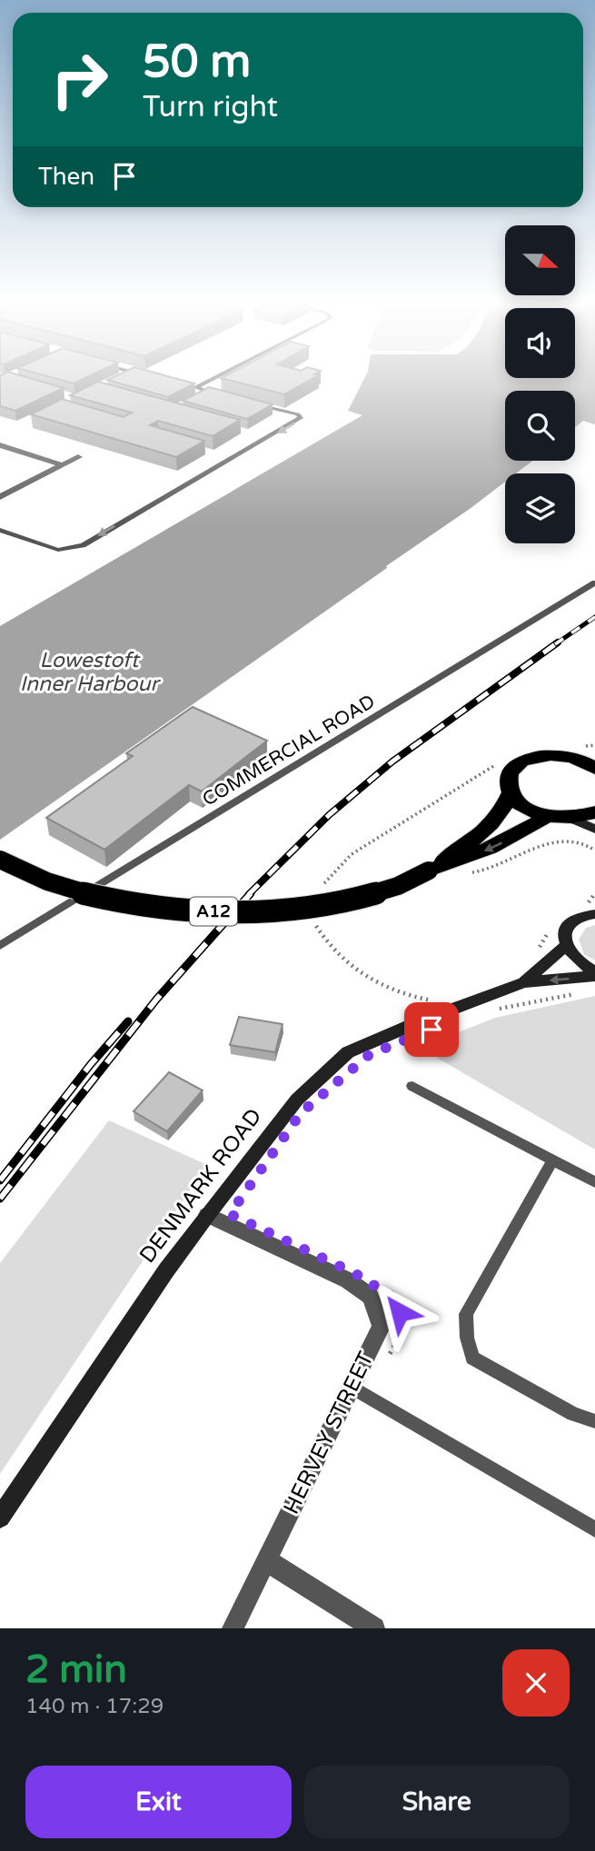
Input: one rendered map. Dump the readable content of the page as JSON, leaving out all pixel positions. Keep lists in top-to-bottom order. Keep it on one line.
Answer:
{"streets":{"highway":["A12"],"street":["DENMARK ROAD","HERVEY STREET"],"lane":["COMMERCIAL ROAD"]},"crossings":[["DENMARK ROAD","HERVEY STREET"]],"water":["Lowestoft Inner Harbour"],"north":"right","page":{"turn":["50 m","Turn right"],"then":"Then","heading":["2 min","140 m · 17:29"],"buttons":["Exit","Share"]}}
